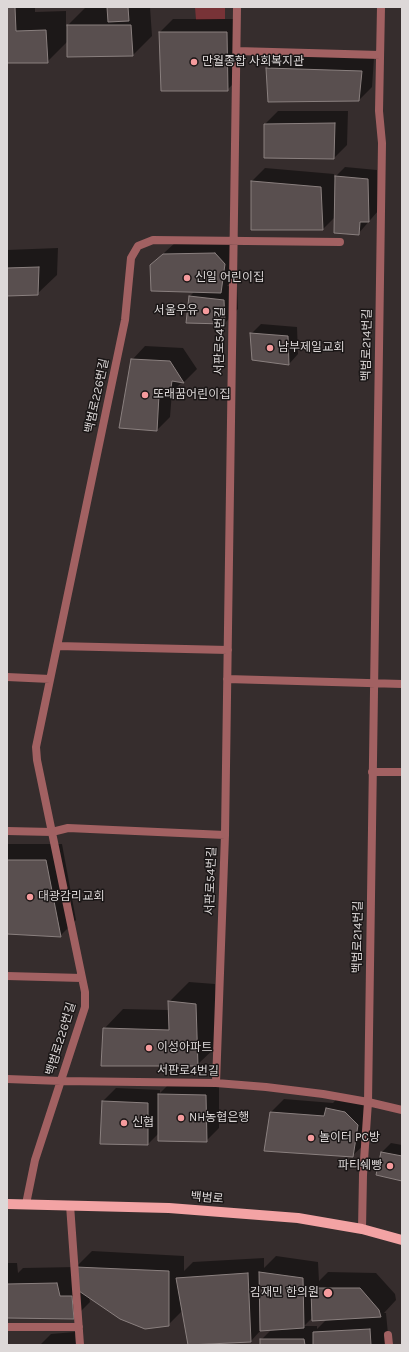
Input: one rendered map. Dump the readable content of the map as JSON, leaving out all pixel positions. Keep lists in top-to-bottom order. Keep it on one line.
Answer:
{"streets":{"main road":["백범로"],"lane":["서판로54번길","백범로214번길","백범로226번길","서판로4번길"]},"crossings":[["서판로54번길","백범로226번길"],["서판로54번길","서판로4번길"],["백범로214번길","서판로4번길"],["백범로214번길","백범로"],["백범로226번길","서판로4번길"],["백범로226번길","백범로"]],"places":["만월종합 사회복지관","신일 어린이집","서울우유","남부제일교회","또래꿈어린이집","대광감리교회","이성아파트","NH농협은행","신협","놀이터 PC방","파티쉐빵","김재민 한의원"]}
